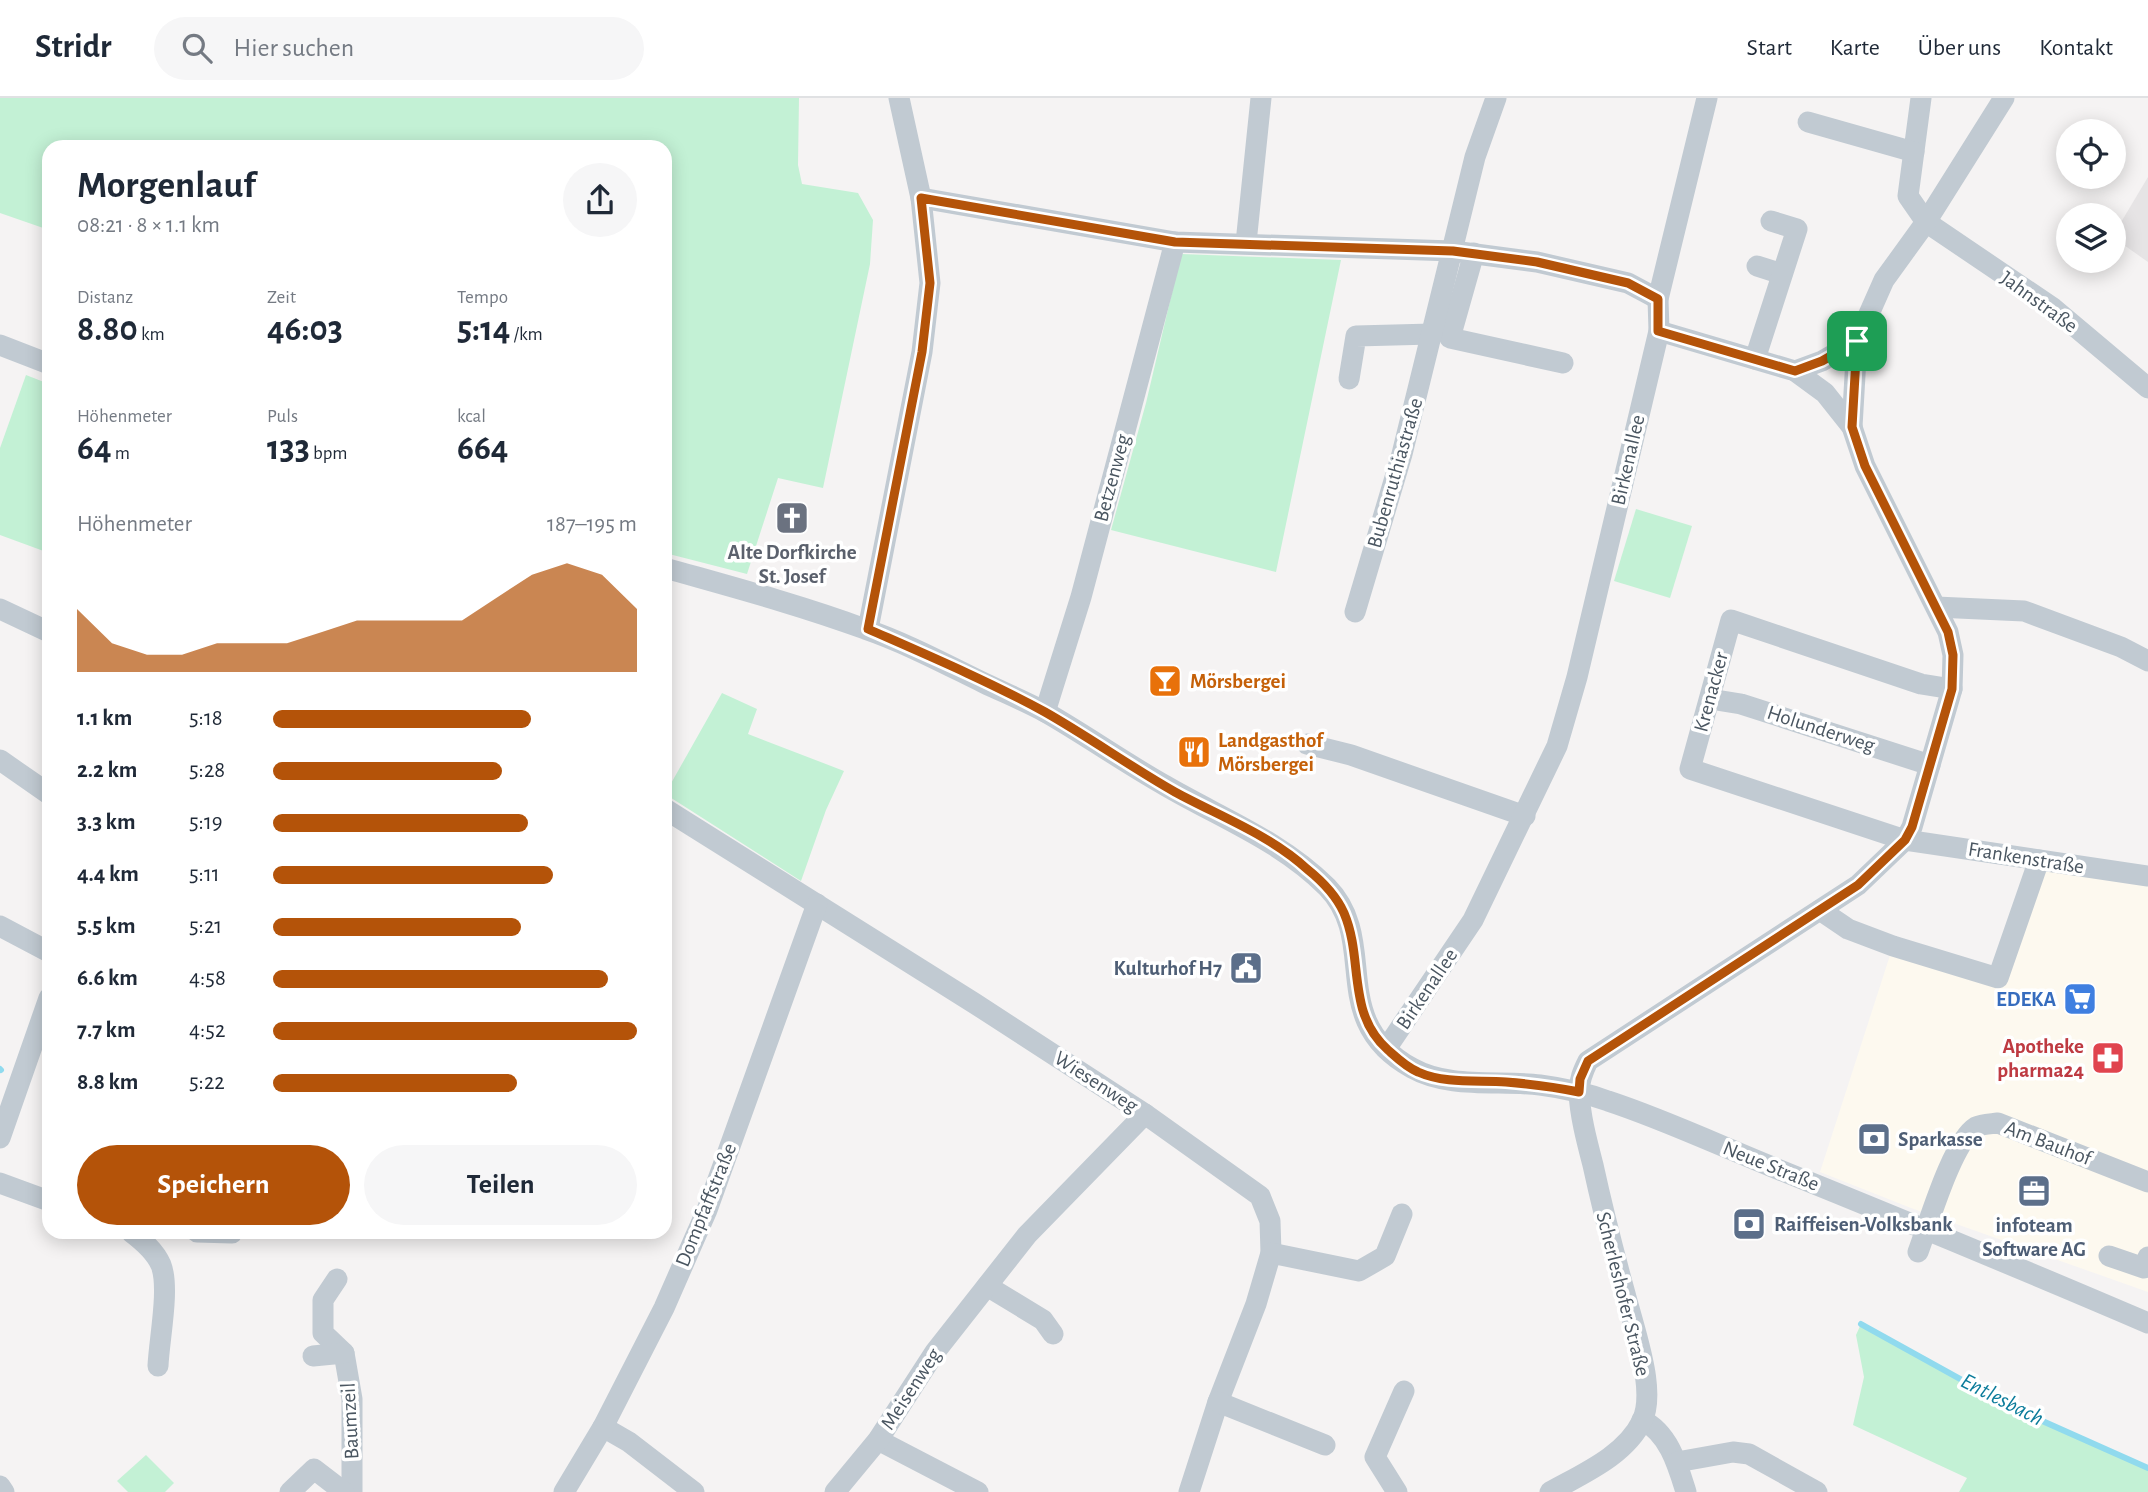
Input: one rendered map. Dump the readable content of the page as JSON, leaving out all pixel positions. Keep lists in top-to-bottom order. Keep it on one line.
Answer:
{"streets":{"street":["Jahnstraße","Birkenallee","Bubenruthiastraße","Betzenweg","Krenacker","Holunderweg","Frankenstraße","Wiesenweg","Am Bauhof","Neue Straße","Dompfaffstraße","Scherleshofer Straße","Meisenweg","Baumzeil"]},"crossings":[["Birkenallee","Neue Straße"],["Betzenweg","Neue Straße"],["Krenacker","Holunderweg"],["Krenacker","Frankenstraße"],["Wiesenweg","Dompfaffstraße"],["Wiesenweg","Meisenweg"],["Am Bauhof","Neue Straße"],["Neue Straße","Scherleshofer Straße"]],"water":["Entlesbach"],"places":{"church":["Alte Dorfkirche St. Josef"],"bar":["Mörsbergei"],"restaurant":["Landgasthof Mörsbergei"],"public building":["Kulturhof H7"],"supermarket":["EDEKA"],"pharmacy":["Apotheke pharma24"],"bank":["Sparkasse","Raiffeisen-Volksbank"],"office":["infoteam Software AG"]},"page":{"header":"Stridr","search":"Hier suchen","nav":["Start","Karte","Über uns","Kontakt"],"heading":["Morgenlauf","08:21 · 8 × 1.1 km"],"stats":[["Distanz","8.80 km"],["Zeit","46:03"],["Tempo","5:14 /km"],["Höhenmeter","64 m"],["Puls","133 bpm"],["kcal","664"]],"chart":["Höhenmeter","187–195 m"],"list":[{"name":"1.1 km","note":"5:18"},{"name":"2.2 km","note":"5:28"},{"name":"3.3 km","note":"5:19"},{"name":"4.4 km","note":"5:11"},{"name":"5.5 km","note":"5:21"},{"name":"6.6 km","note":"4:58"},{"name":"7.7 km","note":"4:52"},{"name":"8.8 km","note":"5:22"}],"buttons":["Speichern","Teilen"]}}
